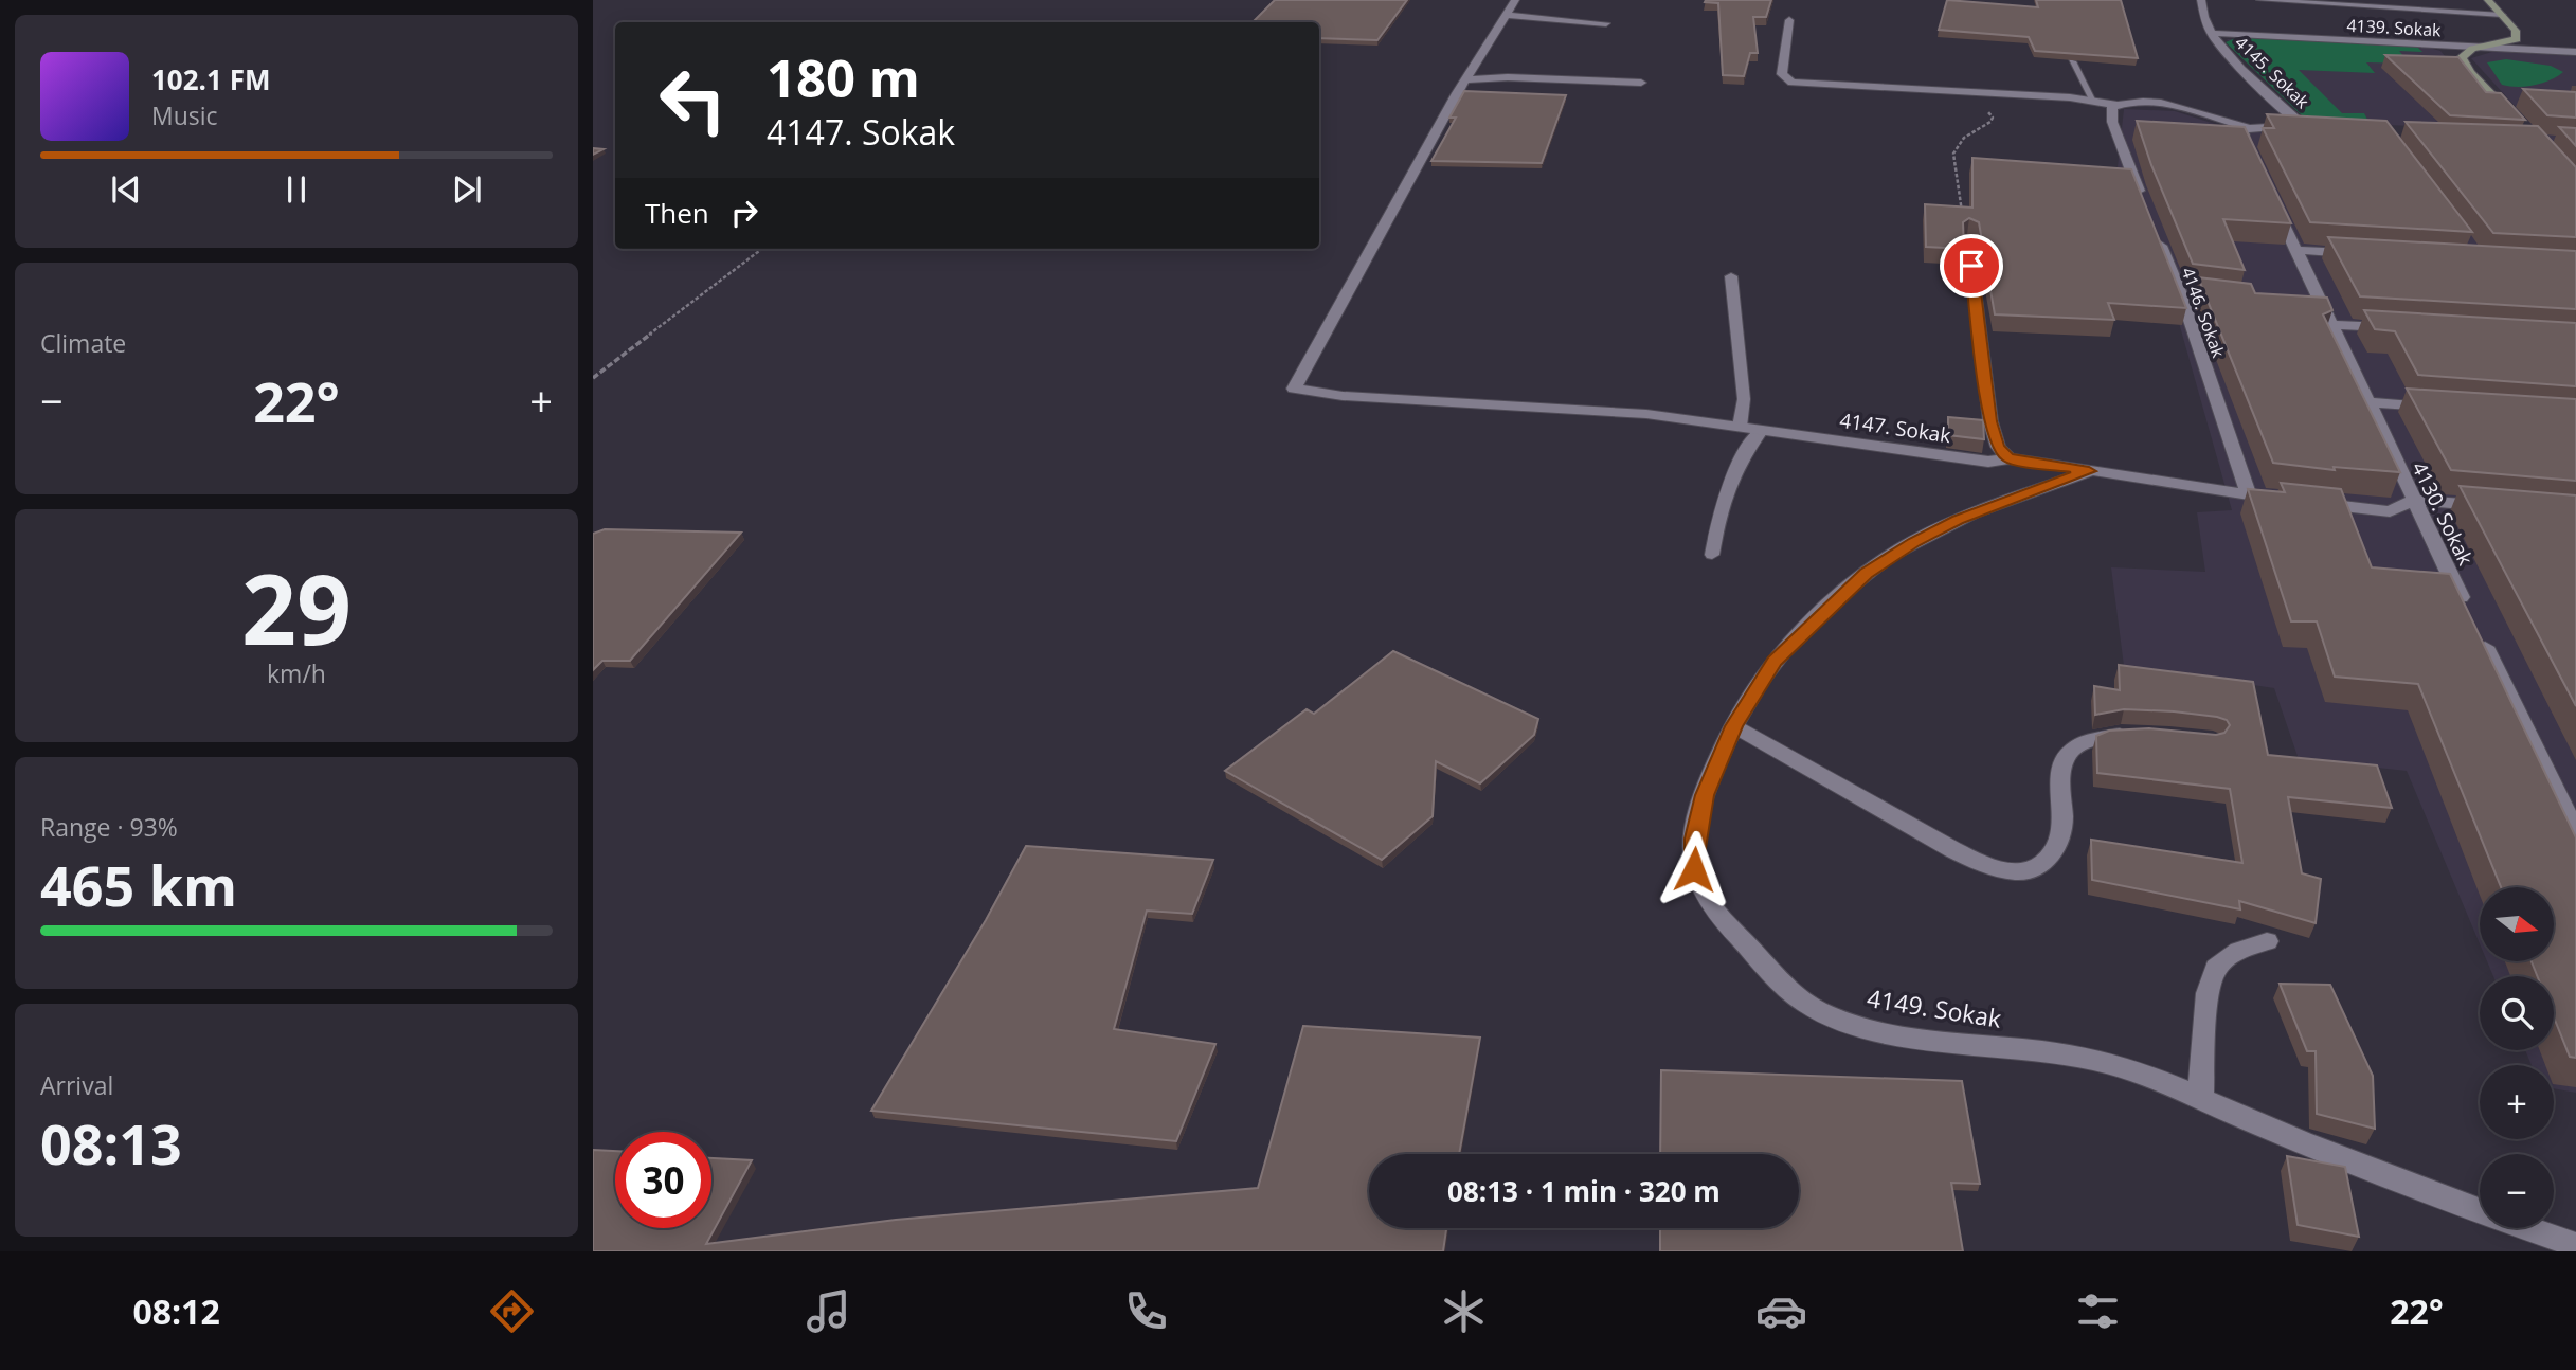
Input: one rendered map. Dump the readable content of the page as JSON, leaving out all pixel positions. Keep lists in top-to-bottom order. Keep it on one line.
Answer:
{"streets":{"street":["4139. Sokak","4145. Sokak","4146. Sokak","4147. Sokak","4130. Sokak","4149. Sokak"]},"crossings":[["4139. Sokak","4145. Sokak"],["4146. Sokak","4147. Sokak"],["4147. Sokak","4130. Sokak"],["4147. Sokak","4149. Sokak"]],"north":"right","page":{"turn":["180 m","4147. Sokak"],"song":["102.1 FM","Music"],"then":"Then","tile":["Climate",["29","km/h"],["Range · 93%","465 km"],["Arrival","08:13"]],"heat":["−","22°","+"],"map_buttons":["+","−"],"limit":"30","trip":"08:13 · 1 min · 320 m","tabs":["08:12","22°"]}}
